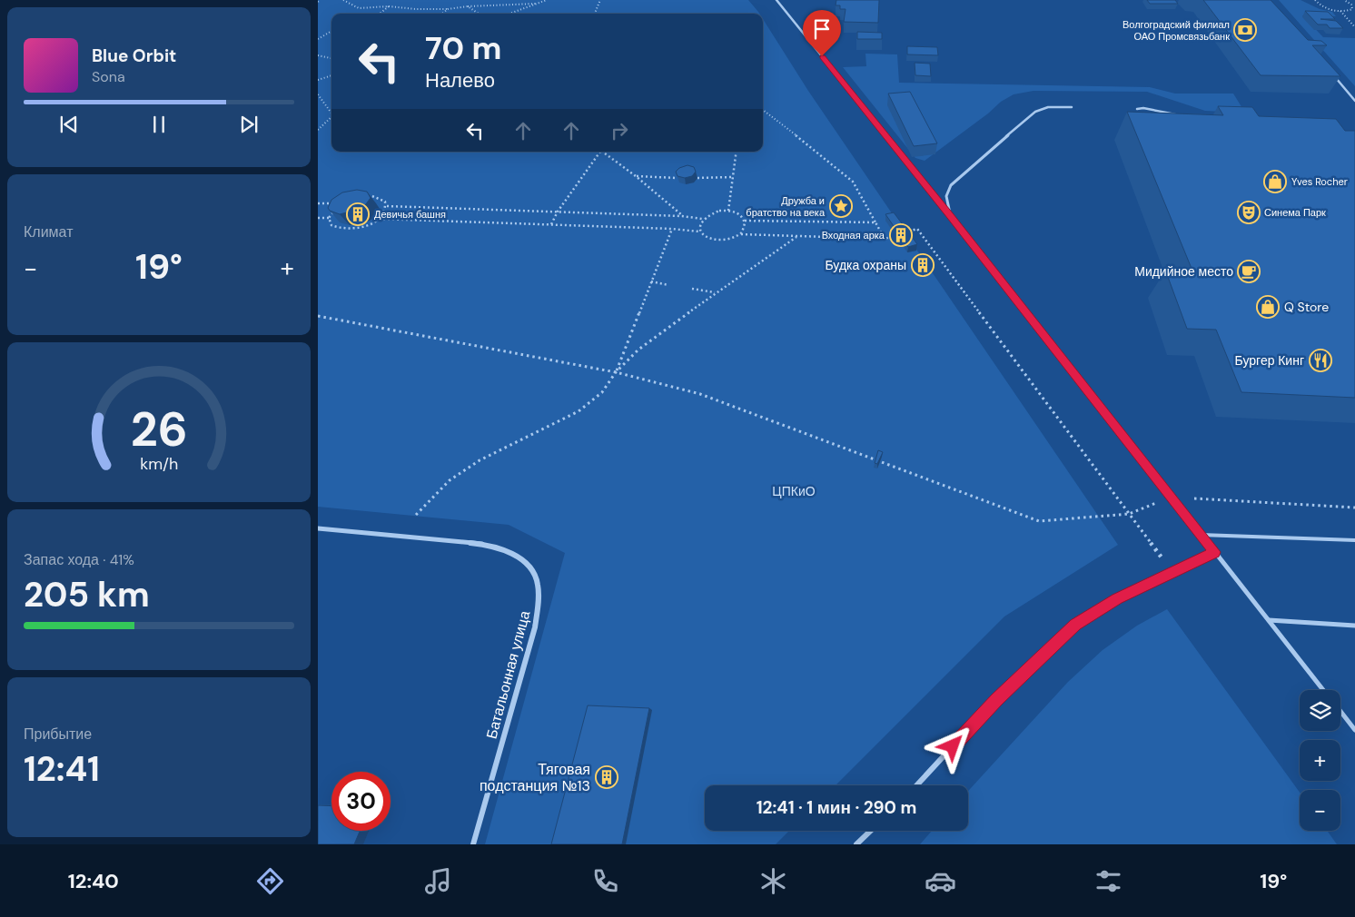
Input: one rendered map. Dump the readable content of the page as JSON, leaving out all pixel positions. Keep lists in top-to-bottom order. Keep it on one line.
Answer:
{"streets":{"street":["Батальонная улица"]},"parks":["ЦПКиО"],"places":{"bank":["Волгоградский филиал ОАО Промсвязьбанк"],"shop":["Yves Rocher","Q Store"],"place":["Дружба и братство на века"],"theatre":["Синема Парк"],"building":["Девичья башня","Входная арка","Будка охраны","Тяговая подстанция №13"],"cafe":["Мидийное место"],"restaurant":["Бургер Кинг"]},"page":{"turn":["70 m","Налево"],"song":["Blue Orbit","Sona"],"tile":["Климат",["Запас хода · 41%","205 km"],["Прибытие","12:41"]],"heat":["−","19°","+"],"map_buttons":["+","−"],"limit":"30","trip":"12:41 · 1 мин · 290 m","tabs":["12:40","19°"],"gauge":["26","km/h"]}}
